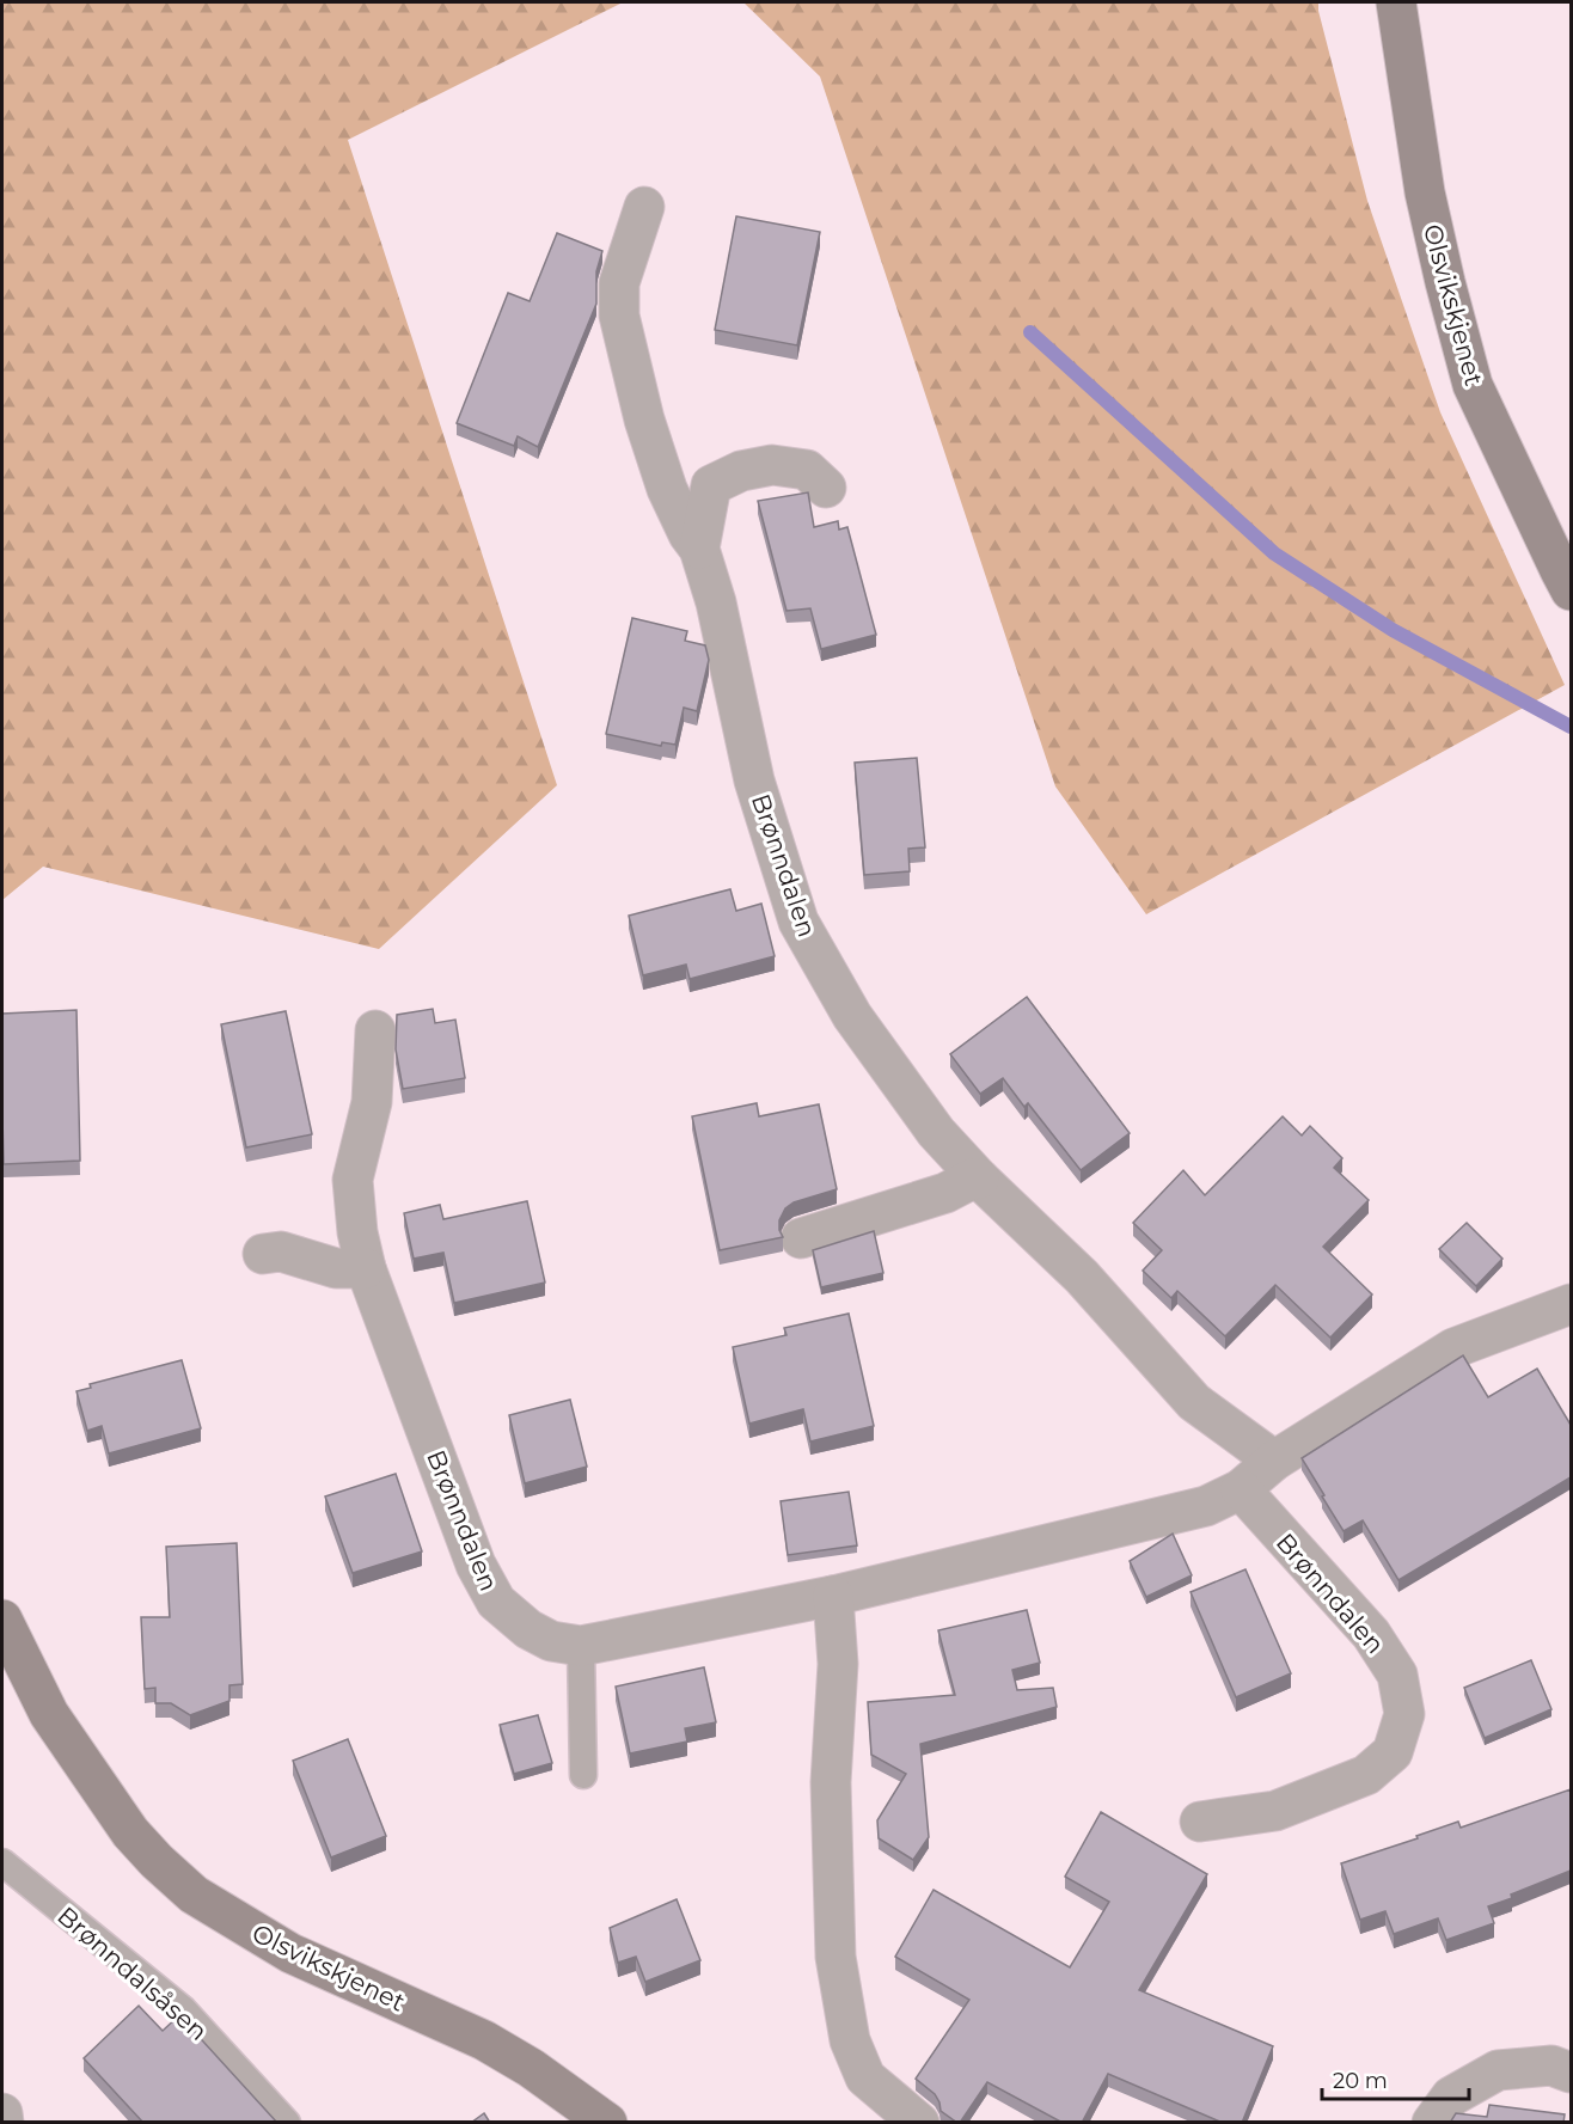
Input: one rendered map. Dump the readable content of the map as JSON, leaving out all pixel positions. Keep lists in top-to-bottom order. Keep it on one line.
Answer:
{"streets":{"main road":["Olsvikskjenet"],"street":["Brønndalen"],"lane":["Brønndalsåsen"]},"scale_bar":"20 m"}
